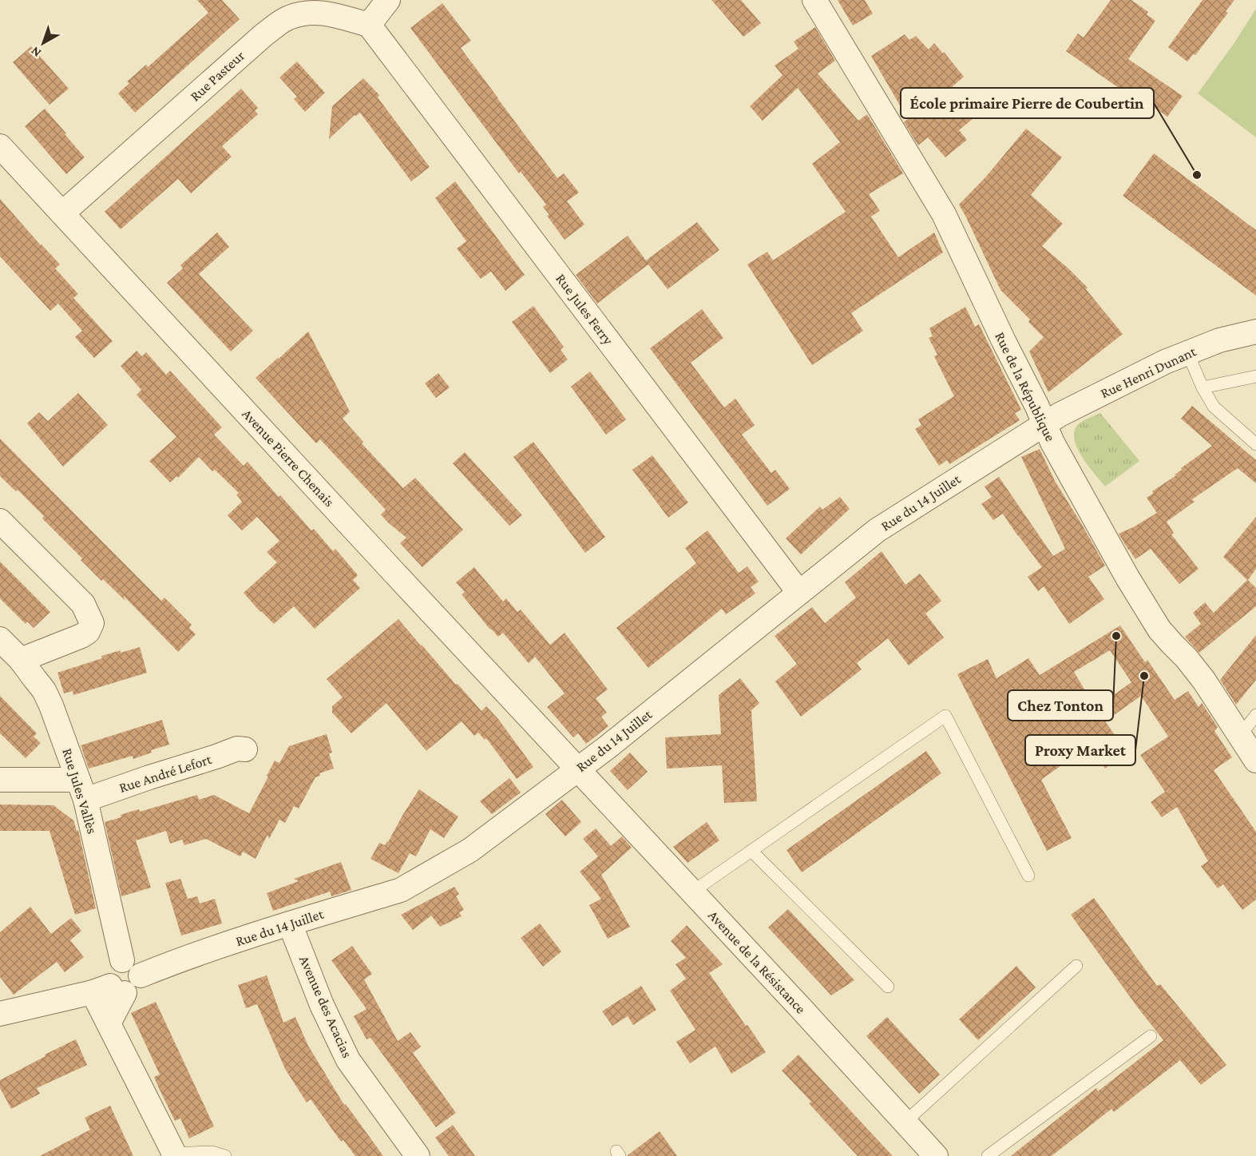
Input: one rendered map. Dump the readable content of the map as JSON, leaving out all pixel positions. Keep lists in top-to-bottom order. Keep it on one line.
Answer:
{"streets":{"street":["Rue Pasteur","Rue Jules Ferry","Rue Henri Dunant","Rue de la République","Avenue Pierre Chenais","Rue du 14 Juillet","Rue André Lefort","Rue Jules Vallès","Avenue de la Résistance","Avenue des Acacias"]},"crossings":[["Rue Pasteur","Rue Jules Ferry"],["Rue Pasteur","Avenue Pierre Chenais"],["Rue Jules Ferry","Rue du 14 Juillet"],["Rue Henri Dunant","Rue de la République"],["Rue Henri Dunant","Rue du 14 Juillet"],["Rue de la République","Rue du 14 Juillet"],["Avenue Pierre Chenais","Rue du 14 Juillet"],["Avenue Pierre Chenais","Avenue de la Résistance"],["Rue du 14 Juillet","Rue Jules Vallès"],["Rue du 14 Juillet","Avenue de la Résistance"],["Rue du 14 Juillet","Avenue des Acacias"],["Rue André Lefort","Rue Jules Vallès"]],"places":["École primaire Pierre de Coubertin","Chez Tonton","Proxy Market"],"north":"bottom left"}
